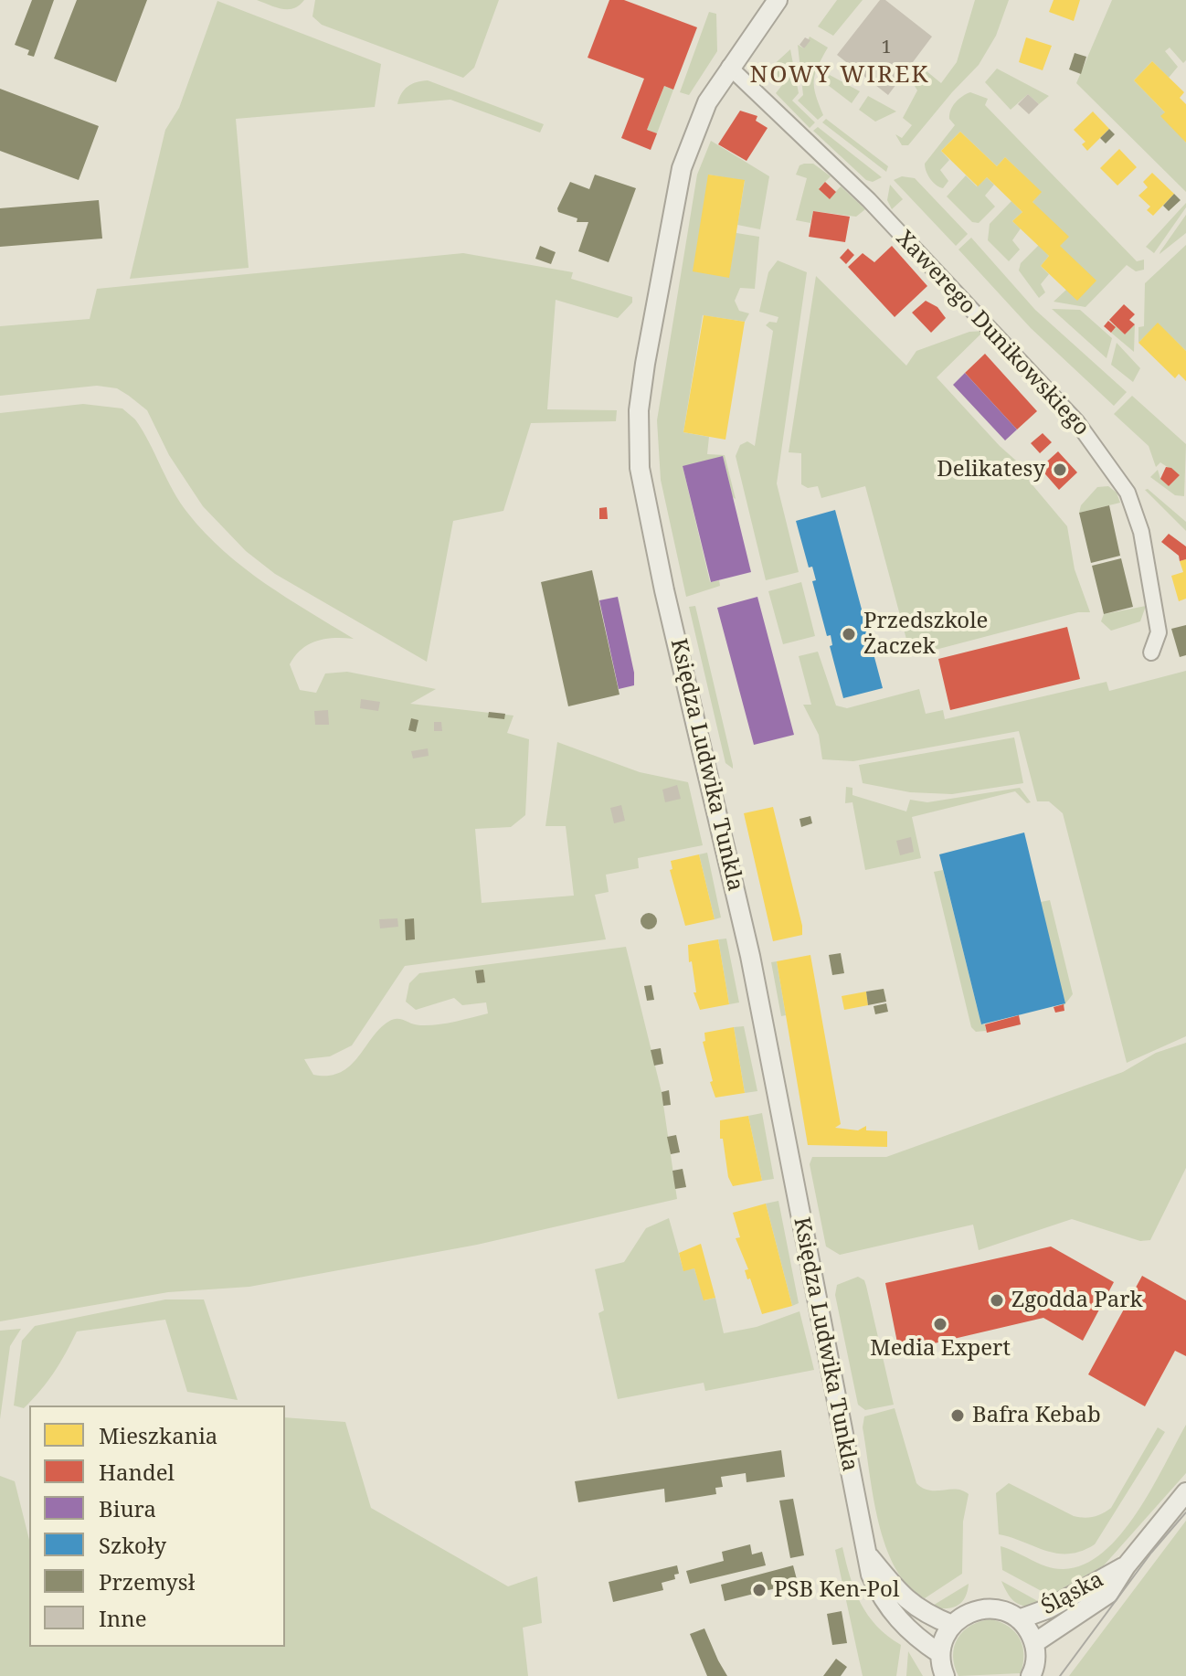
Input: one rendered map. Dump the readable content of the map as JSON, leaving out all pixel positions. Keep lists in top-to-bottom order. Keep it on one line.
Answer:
{"streets":{"street":["Xawerego Dunikowskiego","Księdza Ludwika Tunkla","Śląska"]},"crossings":[["Xawerego Dunikowskiego","Księdza Ludwika Tunkla"]],"districts":["NOWY WIREK"],"places":["Delikatesy","Przedszkole Żaczek","Zgodda Park","Media Expert","Bafra Kebab","PSB Ken-Pol"],"house_numbers":["1"],"legend":["Mieszkania","Handel","Biura","Szkoły","Przemysł","Inne"]}
